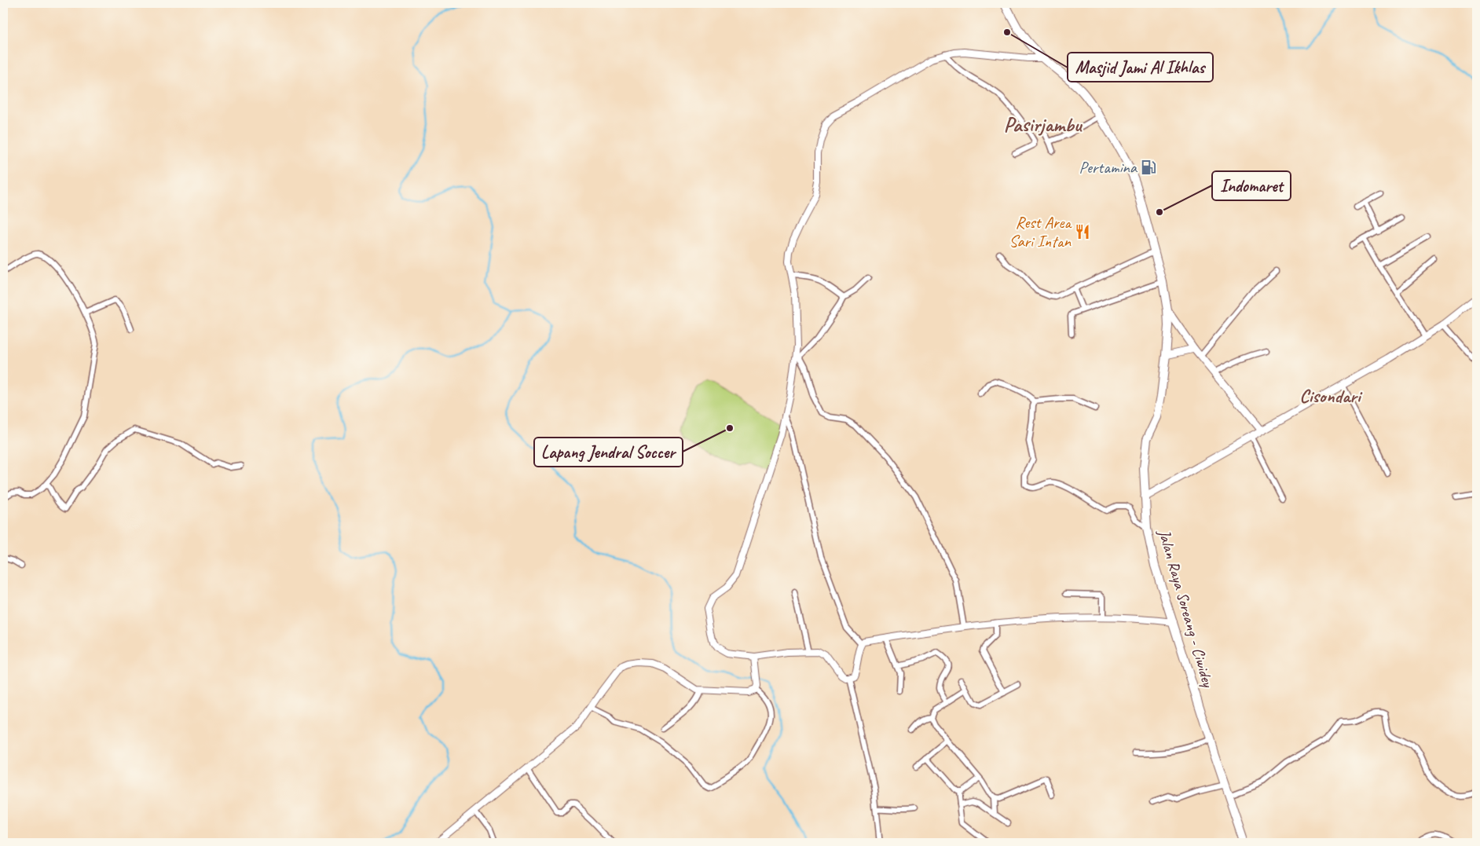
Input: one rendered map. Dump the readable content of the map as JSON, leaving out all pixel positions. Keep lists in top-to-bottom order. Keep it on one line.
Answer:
{"streets":{"highway":["Jalan Raya Soreang - Ciwidey"]},"districts":["Pasirjambu","Cisondari"],"places":{"other":["Masjid Jami Al Ikhlas","Indomaret","Lapang Jendral Soccer"],"fuel station":["Pertamina"],"restaurant":["Rest Area Sari Intan"]}}
